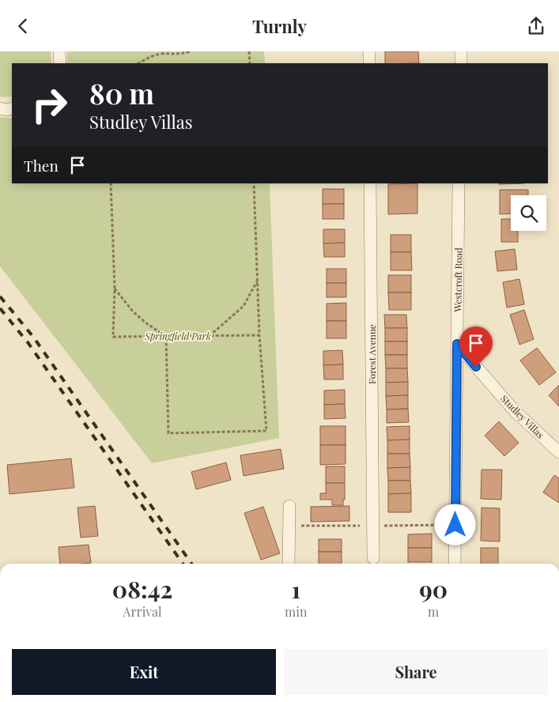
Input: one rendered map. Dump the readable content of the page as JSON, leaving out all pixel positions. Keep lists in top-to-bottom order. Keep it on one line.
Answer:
{"streets":{"street":["Westcroft Road","Forest Avenue","Studley Villas"]},"crossings":[["Westcroft Road","Studley Villas"]],"parks":["Springfield Park"],"page":{"header":"Turnly","turn":["80 m","Studley Villas"],"then":"Then","eta":["08:42","Arrival","1","min","90","m"],"buttons":["Exit","Share"]}}
